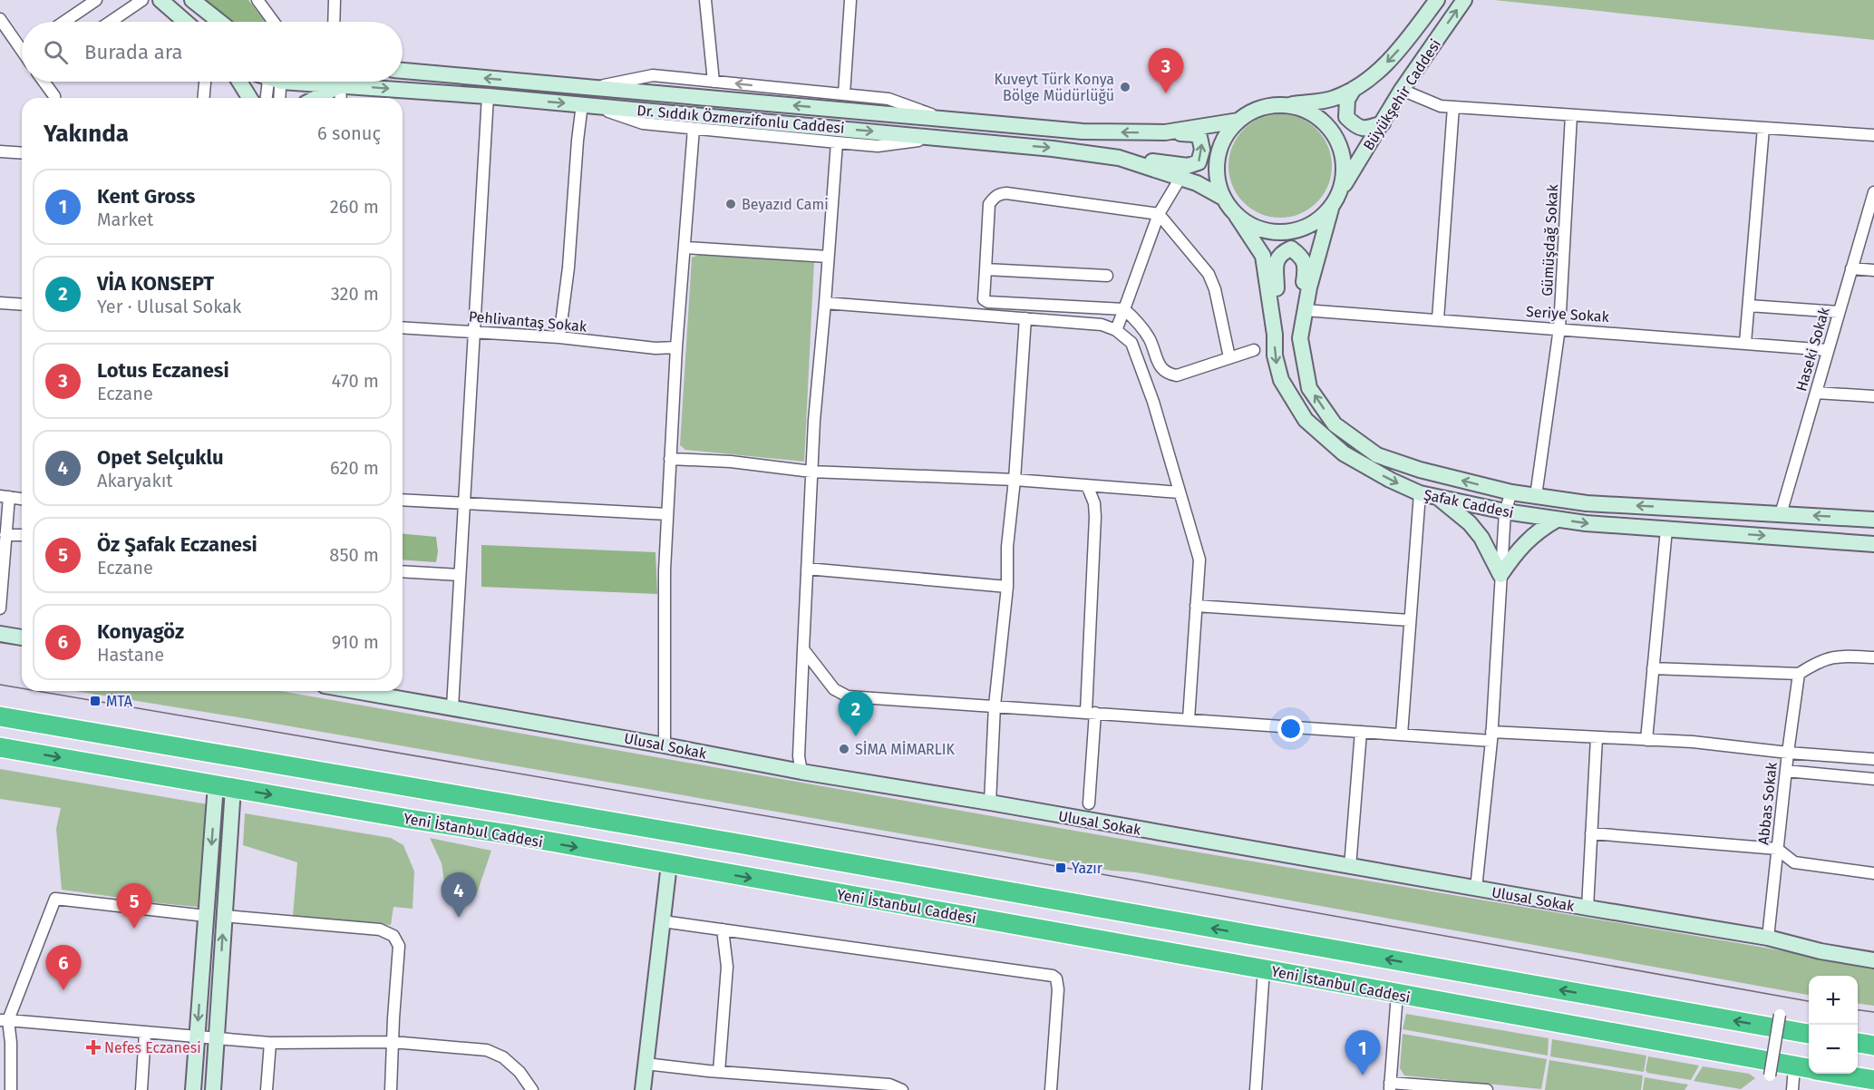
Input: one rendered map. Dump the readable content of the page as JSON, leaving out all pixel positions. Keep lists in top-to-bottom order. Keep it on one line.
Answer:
{"streets":{"highway":["Yeni İstanbul Caddesi"],"main road":["Büyükşehir Caddesi","Dr. Sıddık Özmerzifonlu Caddesi","Şafak Caddesi","Ulusal Sokak"],"street":["Gümüşdağ Sokak","Seriye Sokak","Pehlivantaş Sokak","Haseki Sokak","Abbas Sokak"]},"crossings":[["Büyükşehir Caddesi","Dr. Sıddık Özmerzifonlu Caddesi"],["Büyükşehir Caddesi","Şafak Caddesi"],["Dr. Sıddık Özmerzifonlu Caddesi","Şafak Caddesi"],["Gümüşdağ Sokak","Seriye Sokak"],["Gümüşdağ Sokak","Şafak Caddesi"],["Seriye Sokak","Haseki Sokak"],["Seriye Sokak","Şafak Caddesi"],["Haseki Sokak","Şafak Caddesi"],["Ulusal Sokak","Abbas Sokak"]],"places":{"other":["Kuveyt Türk Konya Bölge Müdürlüğü","Beyazıd Cami","SİMA MİMARLIK"],"transit":["MTA","Yazır"],"health":["Nefes Eczanesi"]},"page":{"search":"Burada ara","pins":["3","2","4","5","6","1"],"heading":["Yakında","6 sonuç"],"list":[{"mark":"1","name":"Kent Gross","note":"Market","value":"260 m"},{"mark":"2","name":"VİA KONSEPT","note":"Yer · Ulusal Sokak","value":"320 m"},{"mark":"3","name":"Lotus Eczanesi","note":"Eczane","value":"470 m"},{"mark":"4","name":"Opet Selçuklu","note":"Akaryakıt","value":"620 m"},{"mark":"5","name":"Öz Şafak Eczanesi","note":"Eczane","value":"850 m"},{"mark":"6","name":"Konyagöz","note":"Hastane","value":"910 m"}],"map_buttons":["+","−"]}}
